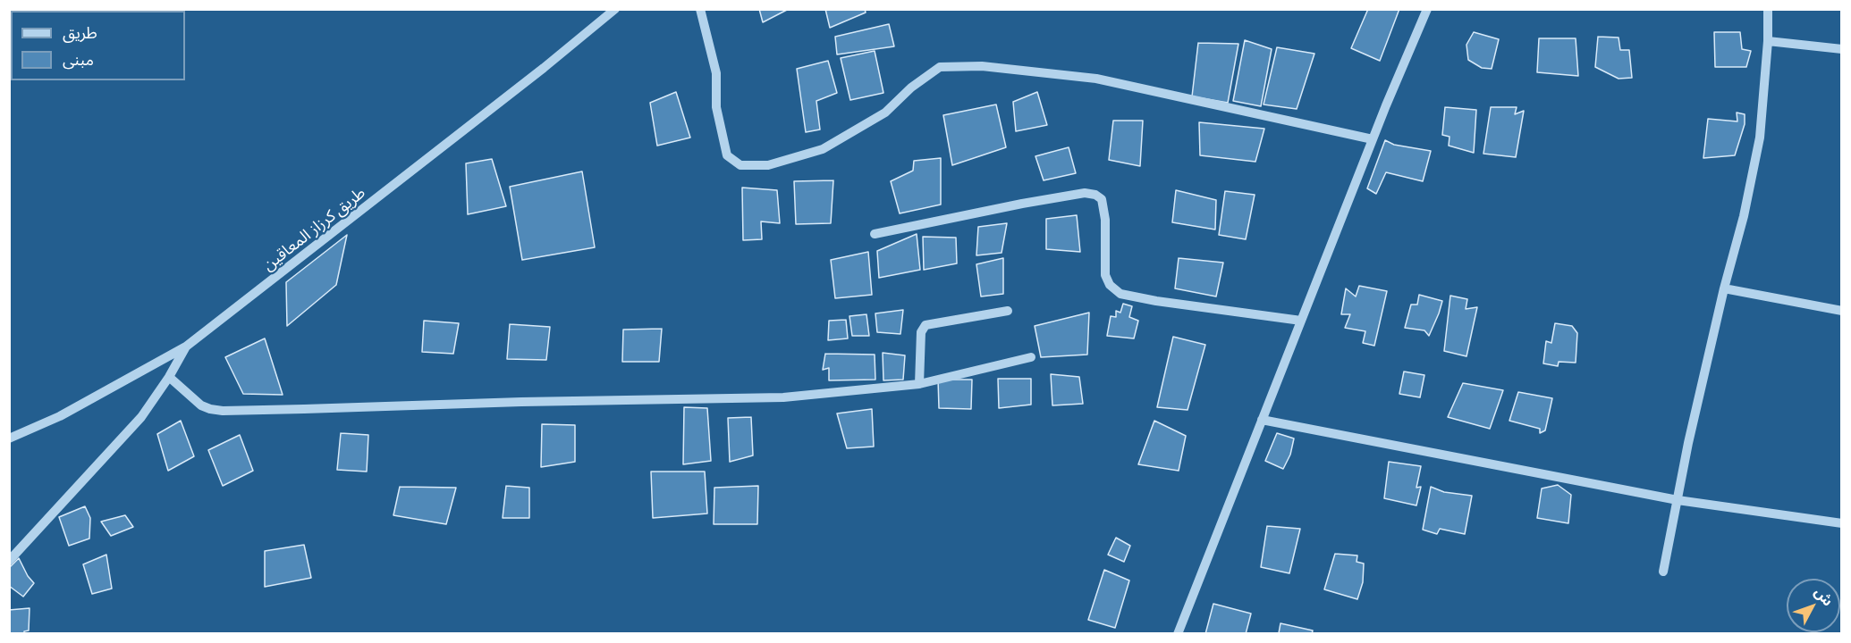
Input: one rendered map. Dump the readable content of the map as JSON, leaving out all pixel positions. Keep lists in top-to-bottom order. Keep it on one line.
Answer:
{"streets":{"street":["طريق كرزاز المعاقين"]},"legend":["طريق","مبنى"],"north":"top right"}
